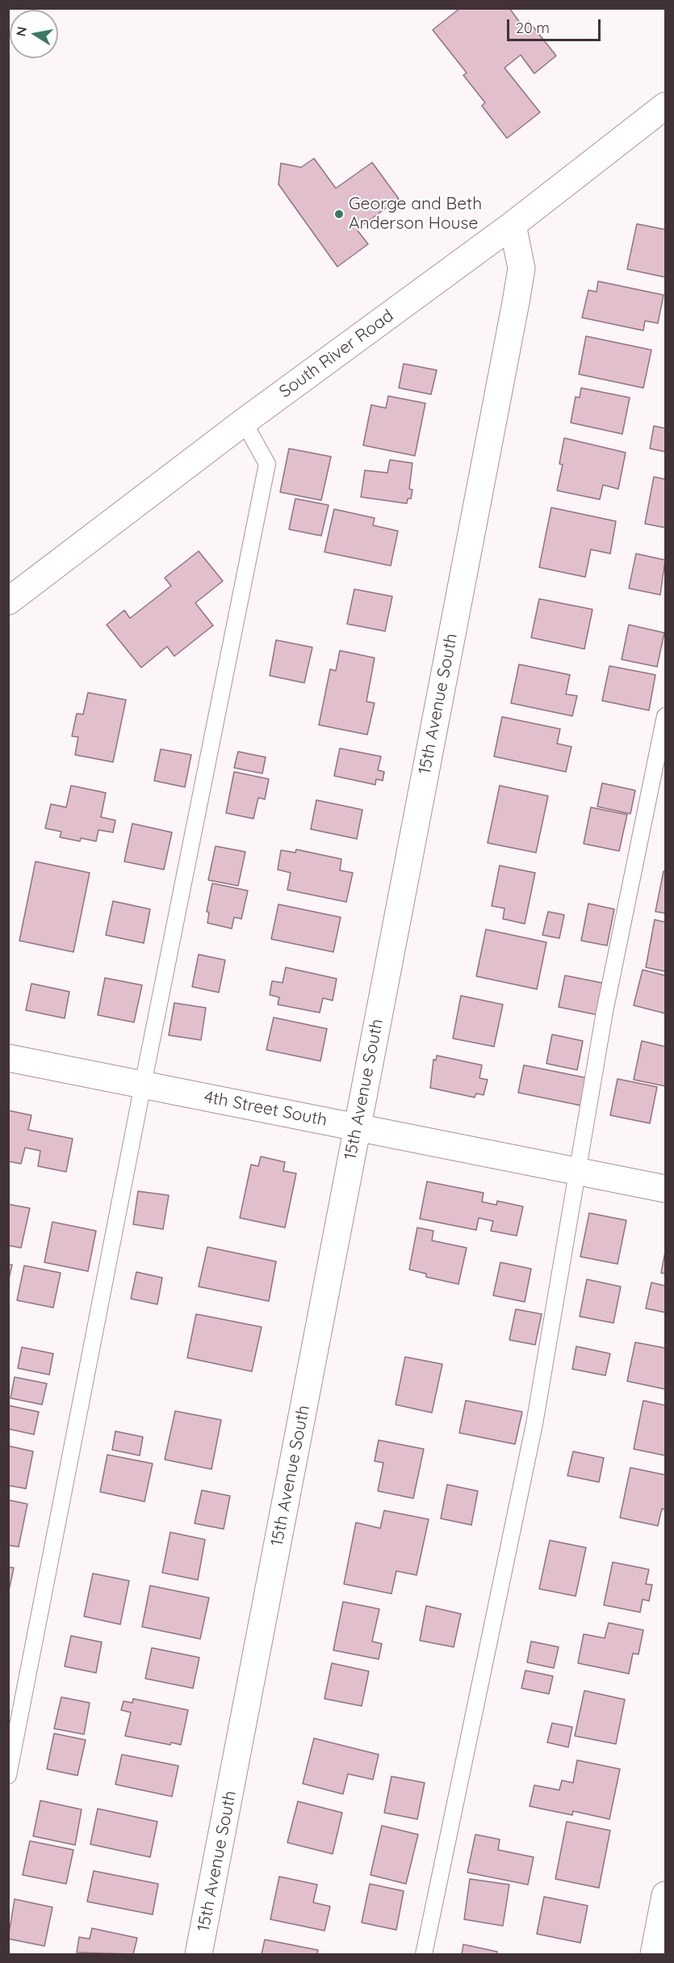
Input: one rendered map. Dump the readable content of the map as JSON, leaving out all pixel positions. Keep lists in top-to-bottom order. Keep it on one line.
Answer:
{"streets":{"street":["South River Road","15th Avenue South","4th Street South"]},"crossings":[["South River Road","15th Avenue South"],["15th Avenue South","4th Street South"]],"places":["George and Beth Anderson House"],"scale_bar":"20 m","north":"left"}
